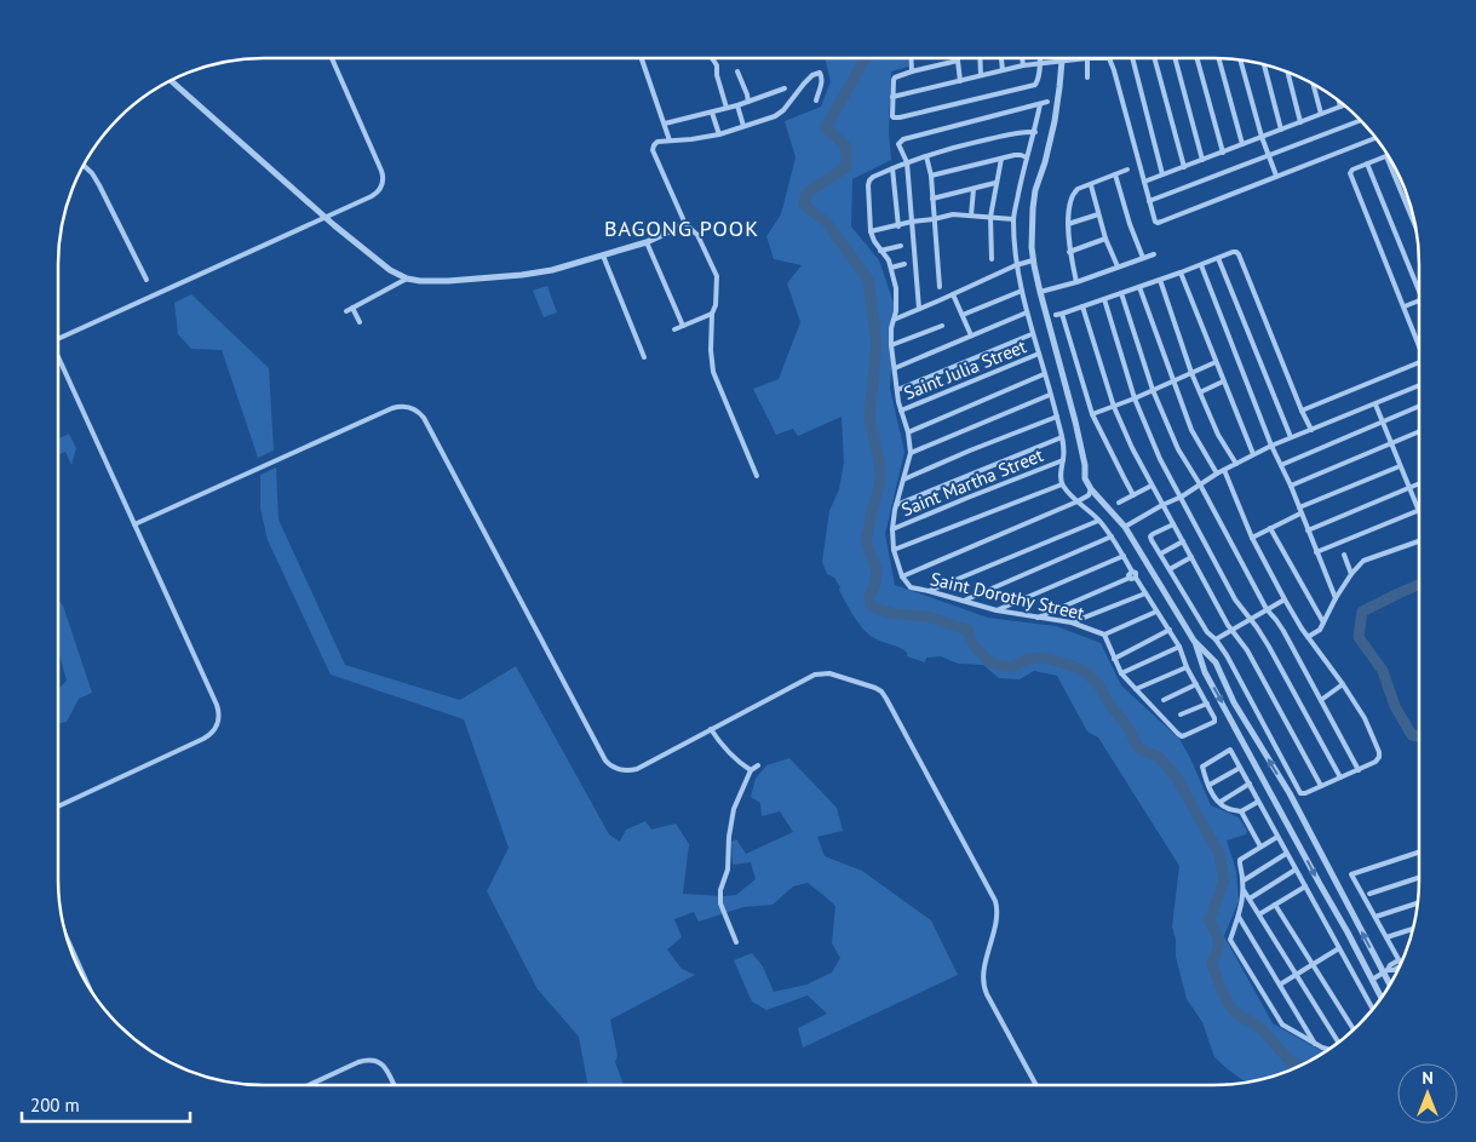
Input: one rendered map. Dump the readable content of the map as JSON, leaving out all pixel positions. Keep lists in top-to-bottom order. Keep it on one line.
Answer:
{"streets":{"street":["Saint Julia Street","Saint Martha Street","Saint Dorothy Street"]},"districts":["BAGONG POOK"],"scale_bar":"200 m","north":"top"}
